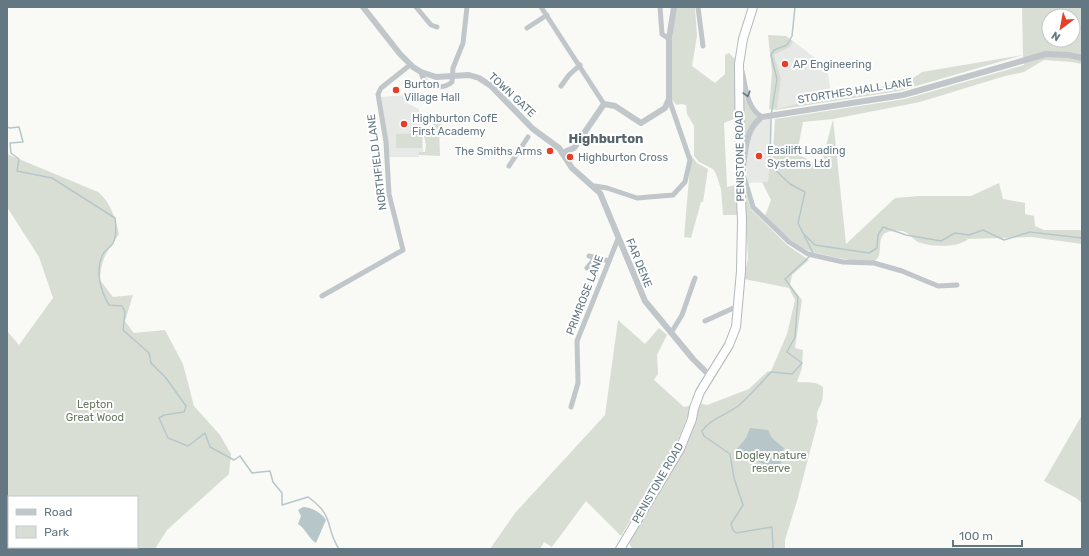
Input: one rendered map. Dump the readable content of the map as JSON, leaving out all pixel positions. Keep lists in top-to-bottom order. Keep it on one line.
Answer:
{"streets":{"highway":["PENISTONE ROAD"],"street":["STORTHES HALL LANE","TOWN GATE","NORTHFIELD LANE","FAR DENE","PRIMROSE LANE"]},"crossings":[["TOWN GATE","NORTHFIELD LANE"],["TOWN GATE","FAR DENE"],["PENISTONE ROAD","FAR DENE"],["FAR DENE","PRIMROSE LANE"]],"districts":["Highburton"],"parks":["Lepton Great Wood","Dogley nature reserve"],"places":["AP Engineering","Burton Village Hall","Highburton CofE First Academy","The Smiths Arms","Easilift Loading Systems Ltd","Highburton Cross"],"legend":["Road","Park"],"scale_bar":"100 m","north":"bottom left"}
